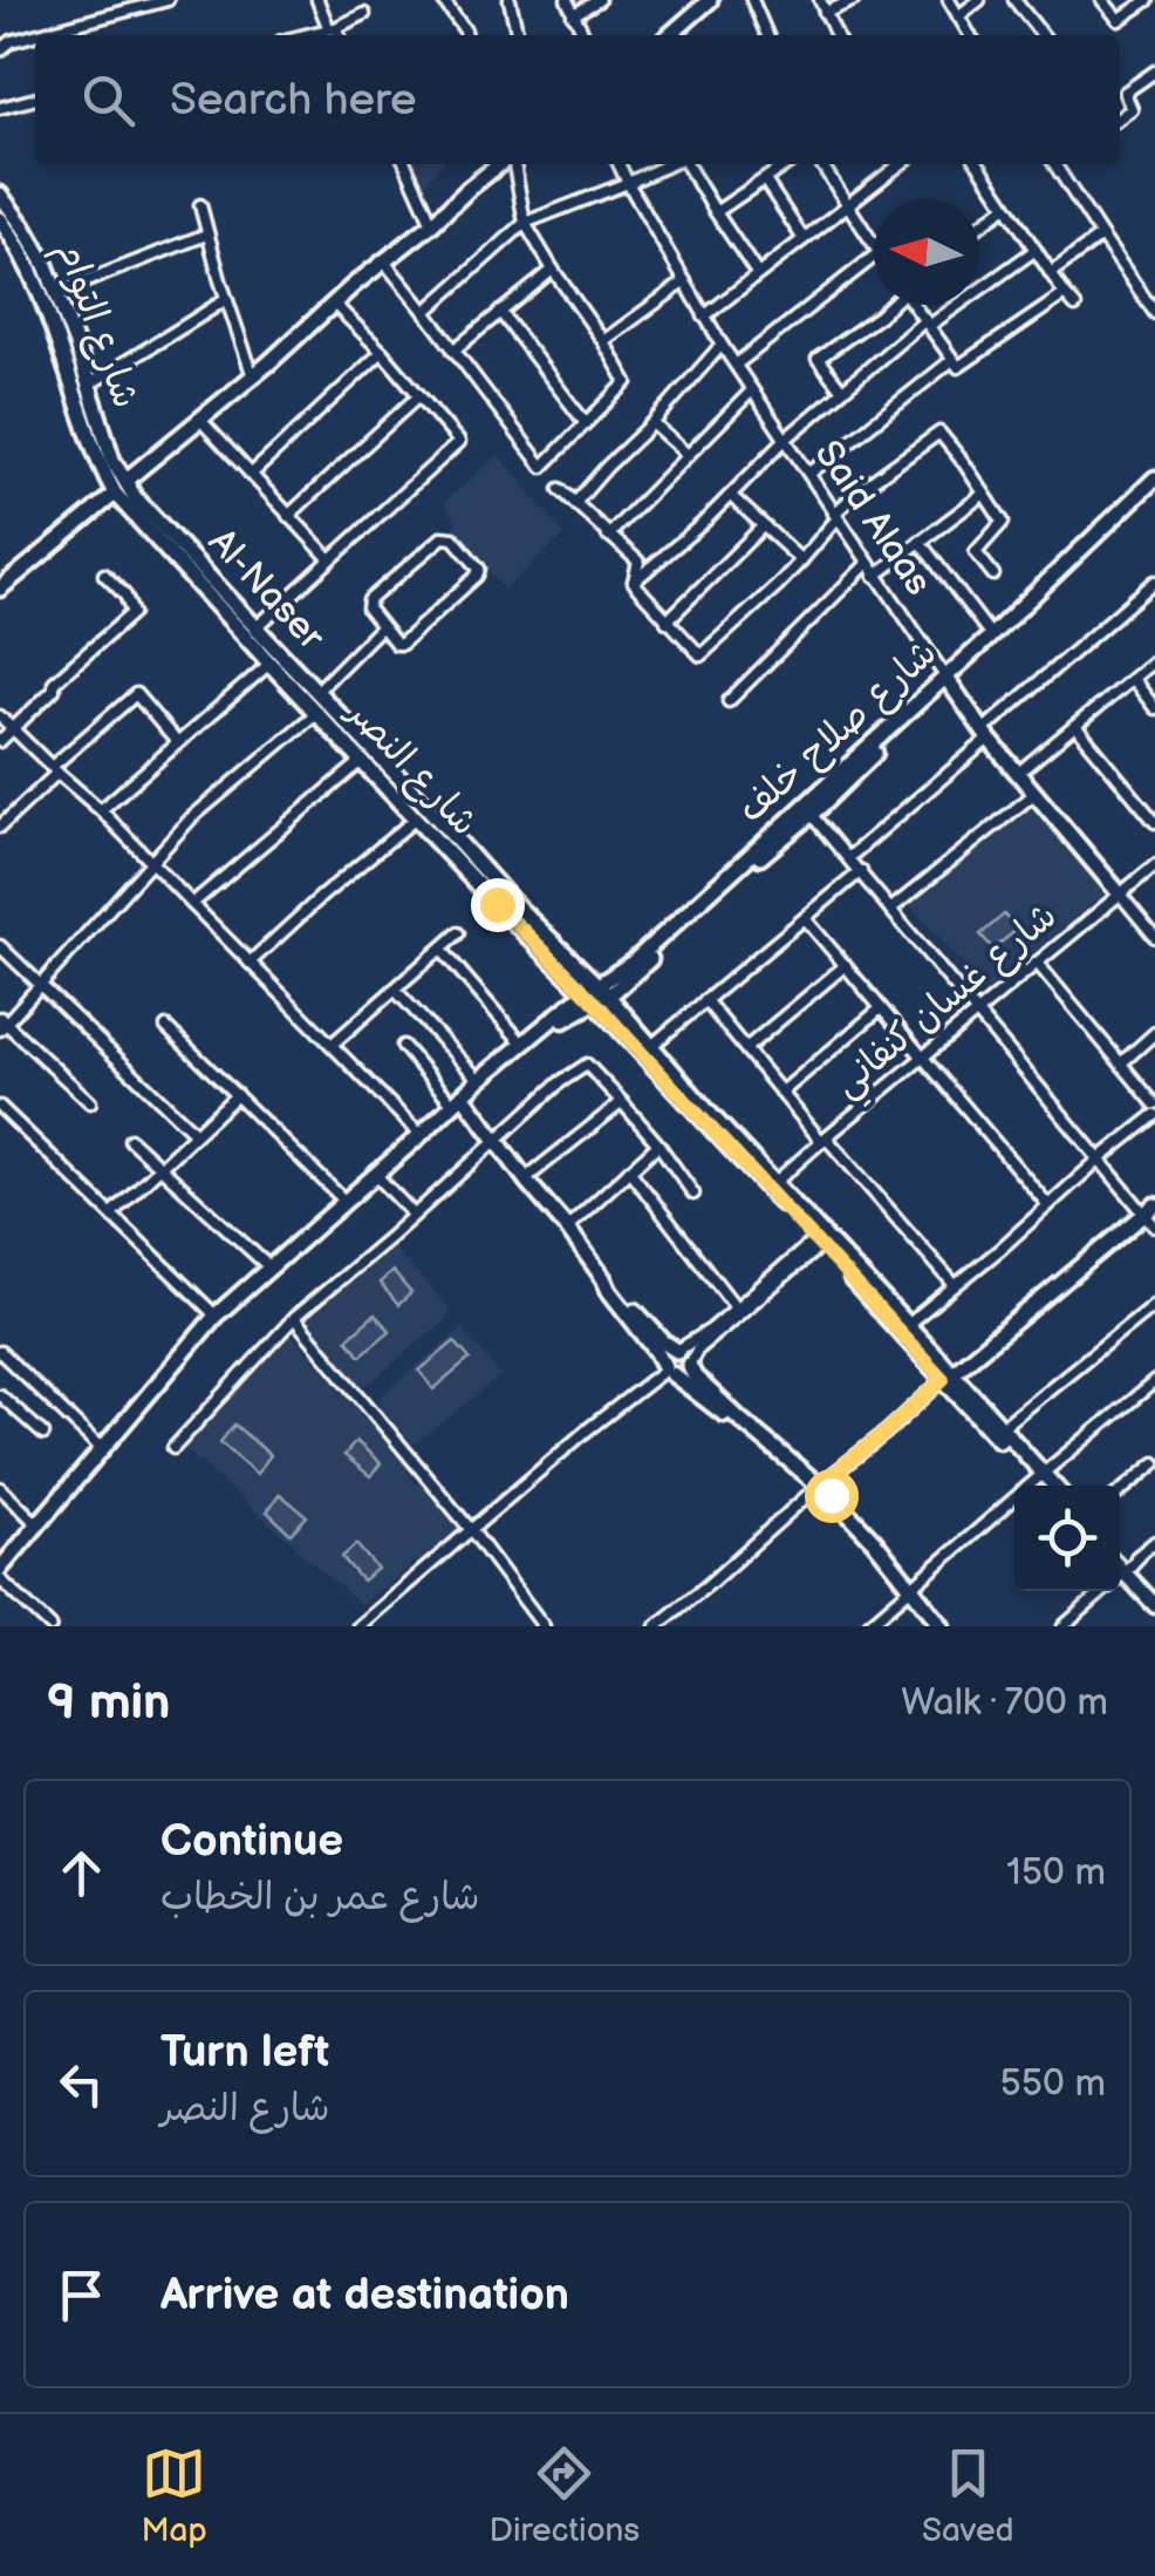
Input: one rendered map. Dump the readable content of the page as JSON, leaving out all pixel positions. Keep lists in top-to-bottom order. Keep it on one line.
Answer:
{"streets":{"main road":["شارع التوام","Al-Naser","شارع صلاح خلف","شارع النصر"],"street":["Said Alaas","شارع غسان كنفاني"]},"crossings":[["شارع التوام","Al-Naser"],["شارع التوام","شارع النصر"],["Said Alaas","شارع صلاح خلف"],["Al-Naser","شارع صلاح خلف"],["Al-Naser","شارع النصر"],["شارع صلاح خلف","شارع النصر"],["شارع النصر","شارع غسان كنفاني"]],"north":"left","page":{"search":"Search here","heading":["9 min","Walk · 700 m"],"list":[["Continue","شارع عمر بن الخطاب","150 m"],["Turn left","شارع النصر","550 m"],"Arrive at destination"],"nav":["Map","Directions","Saved"]}}
